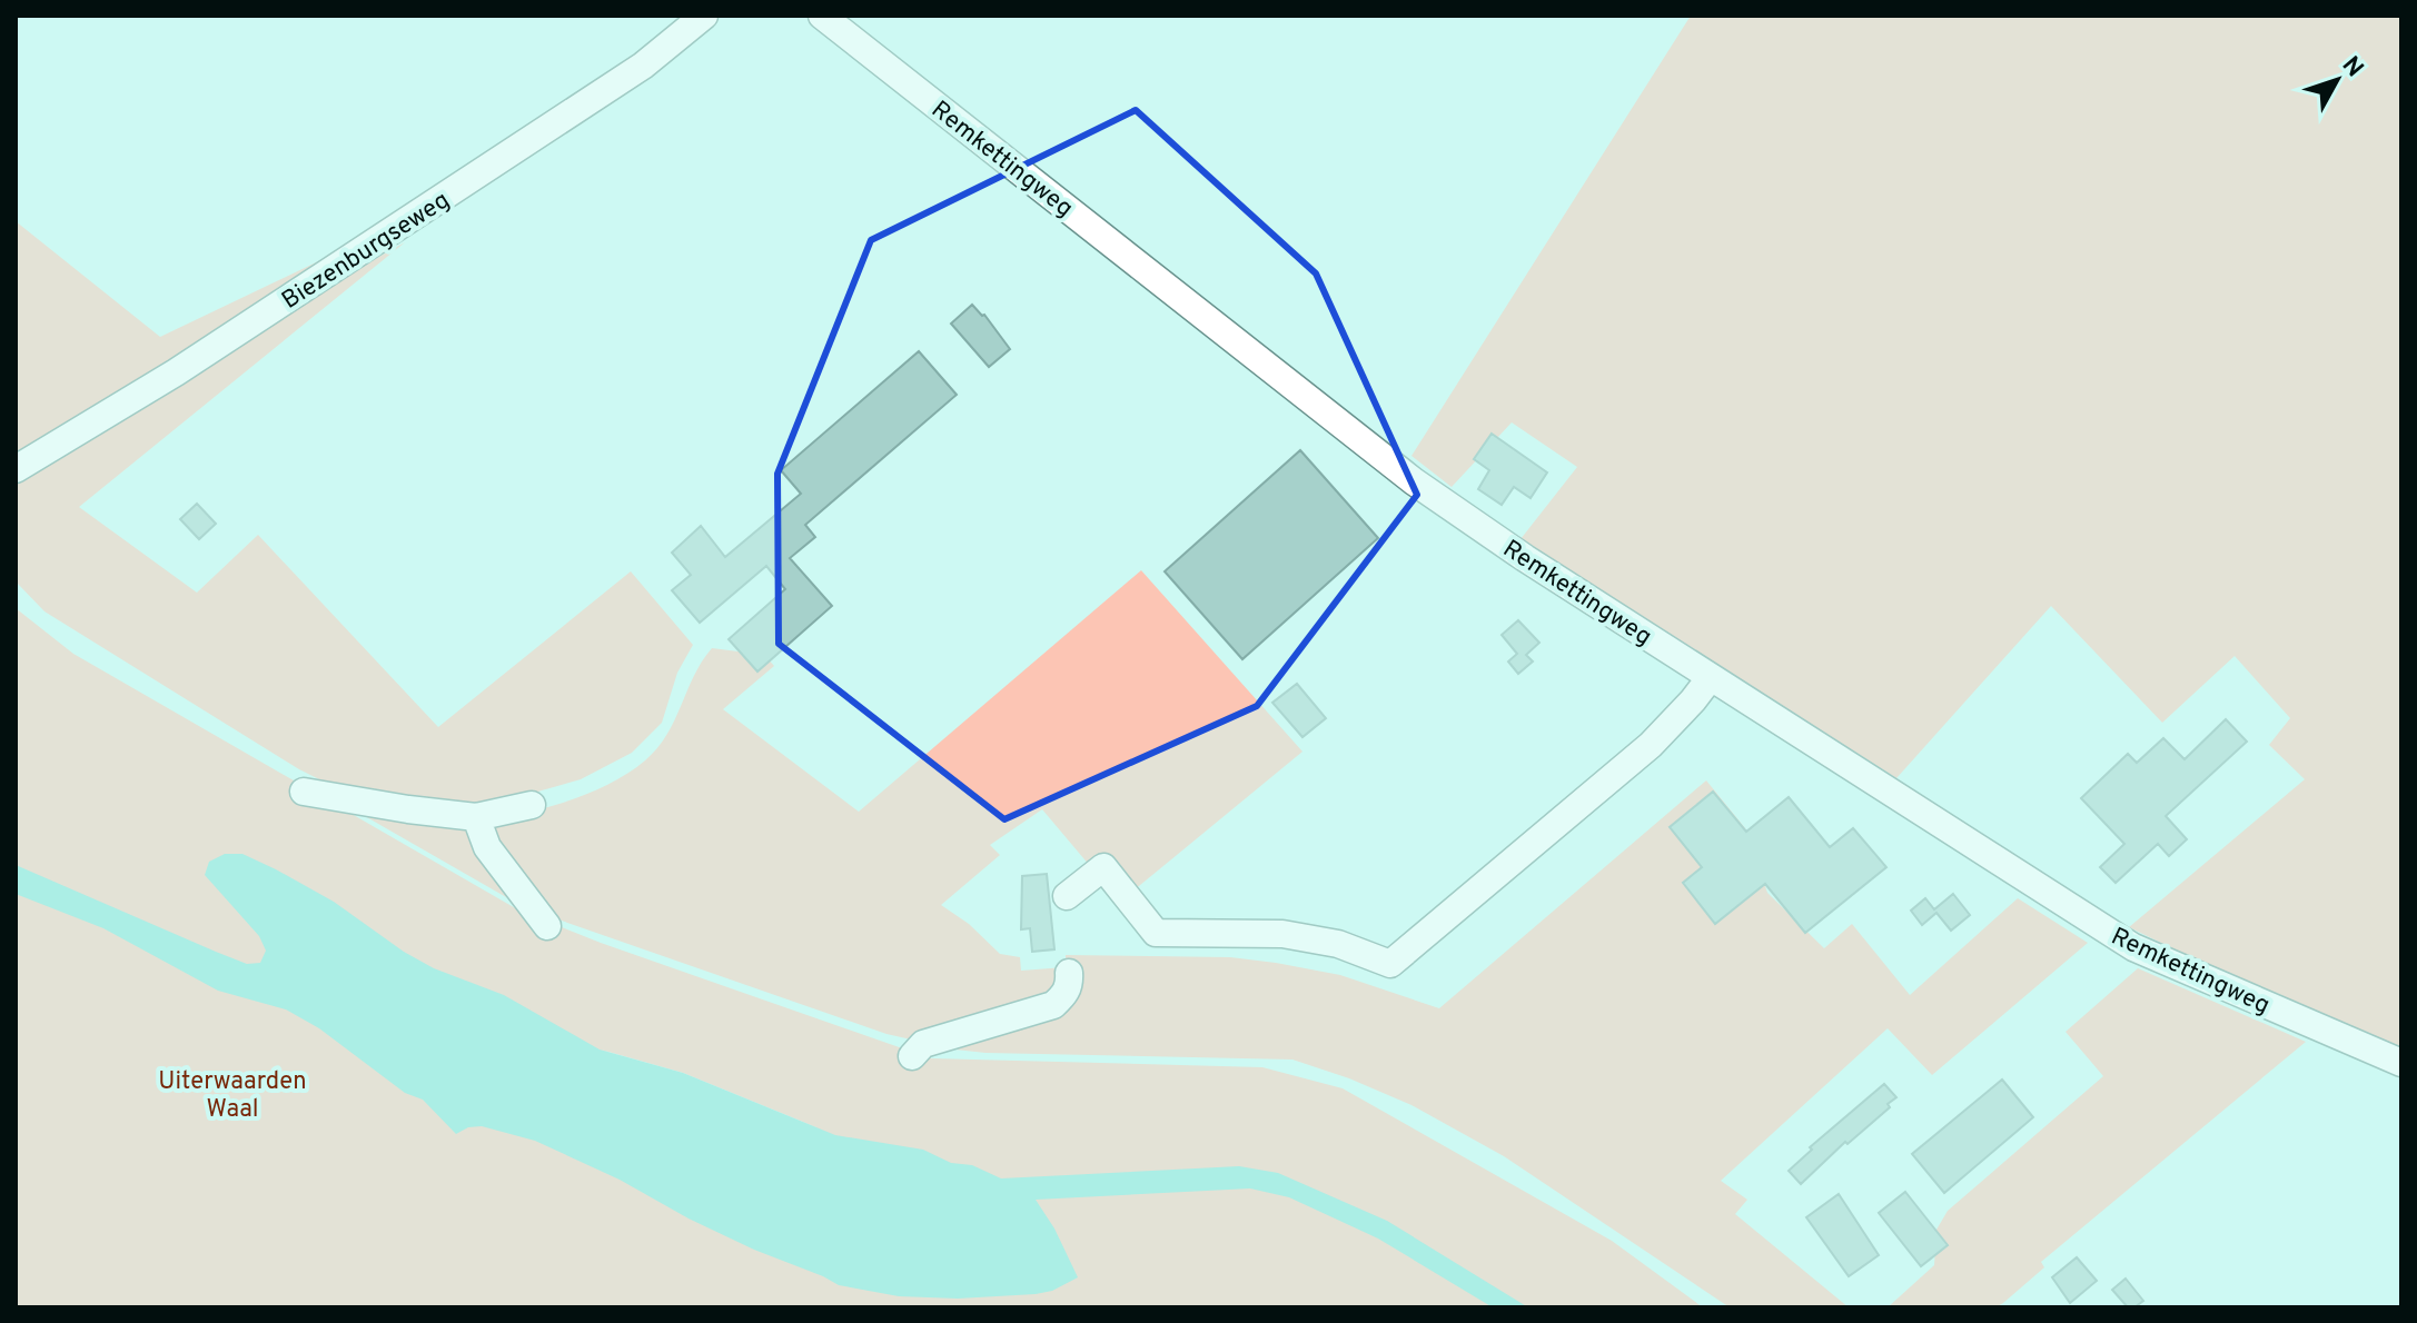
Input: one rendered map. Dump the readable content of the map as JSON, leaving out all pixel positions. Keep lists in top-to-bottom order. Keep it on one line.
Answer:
{"streets":{"street":["Remkettingweg","Biezenburgseweg"]},"parks":["Uiterwaarden Waal"],"north":"top right"}
